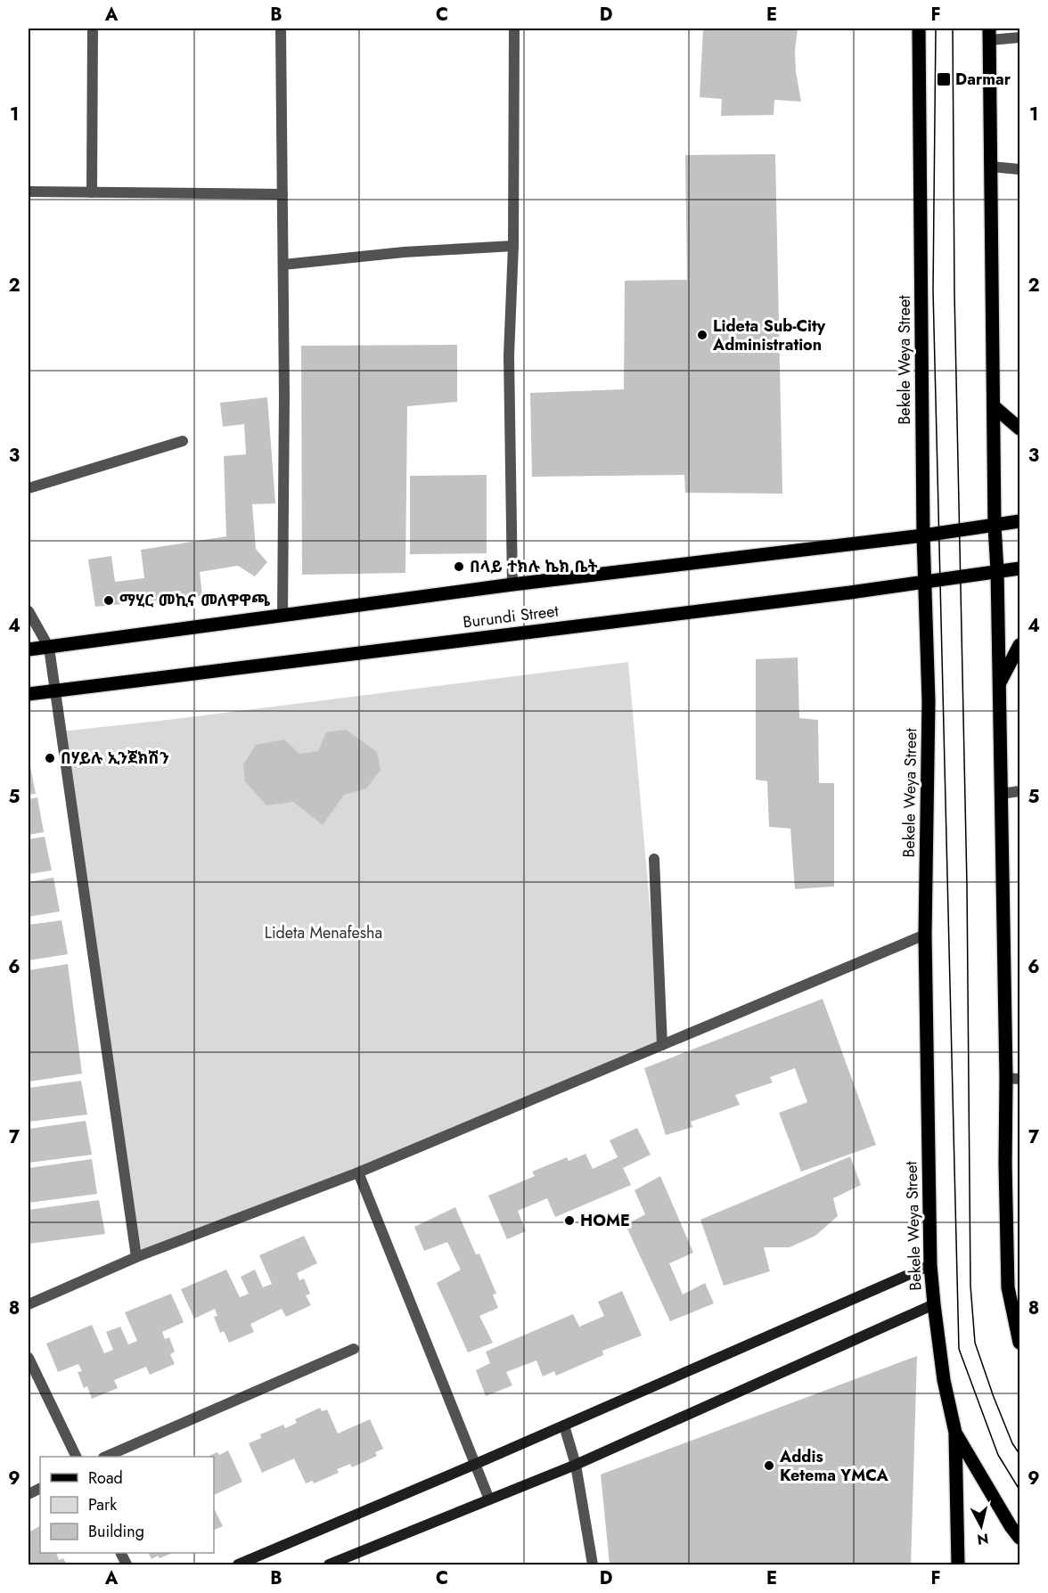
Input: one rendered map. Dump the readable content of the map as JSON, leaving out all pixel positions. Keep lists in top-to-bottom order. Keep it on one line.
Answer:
{"streets":{"main road":["Bekele Weya Street","Burundi Street"]},"crossings":[["Bekele Weya Street","Burundi Street"]],"parks":["Lideta Menafesha"],"places":{"transit":["Darmar"],"other":["Lideta Sub-City Administration","በላይ ተክሉ ኬክ ቤት","ማሂር መኪና መለዋዋጫ","በሃይሉ ኢንጀክሽን","HOME","Addis Ketema YMCA"]},"legend":["Road","Park","Building"],"north":"bottom","grid":{"columns":["A","B","C","D","E","F"],"rows":["1","2","3","4","5","6","7","8","9"]}}
